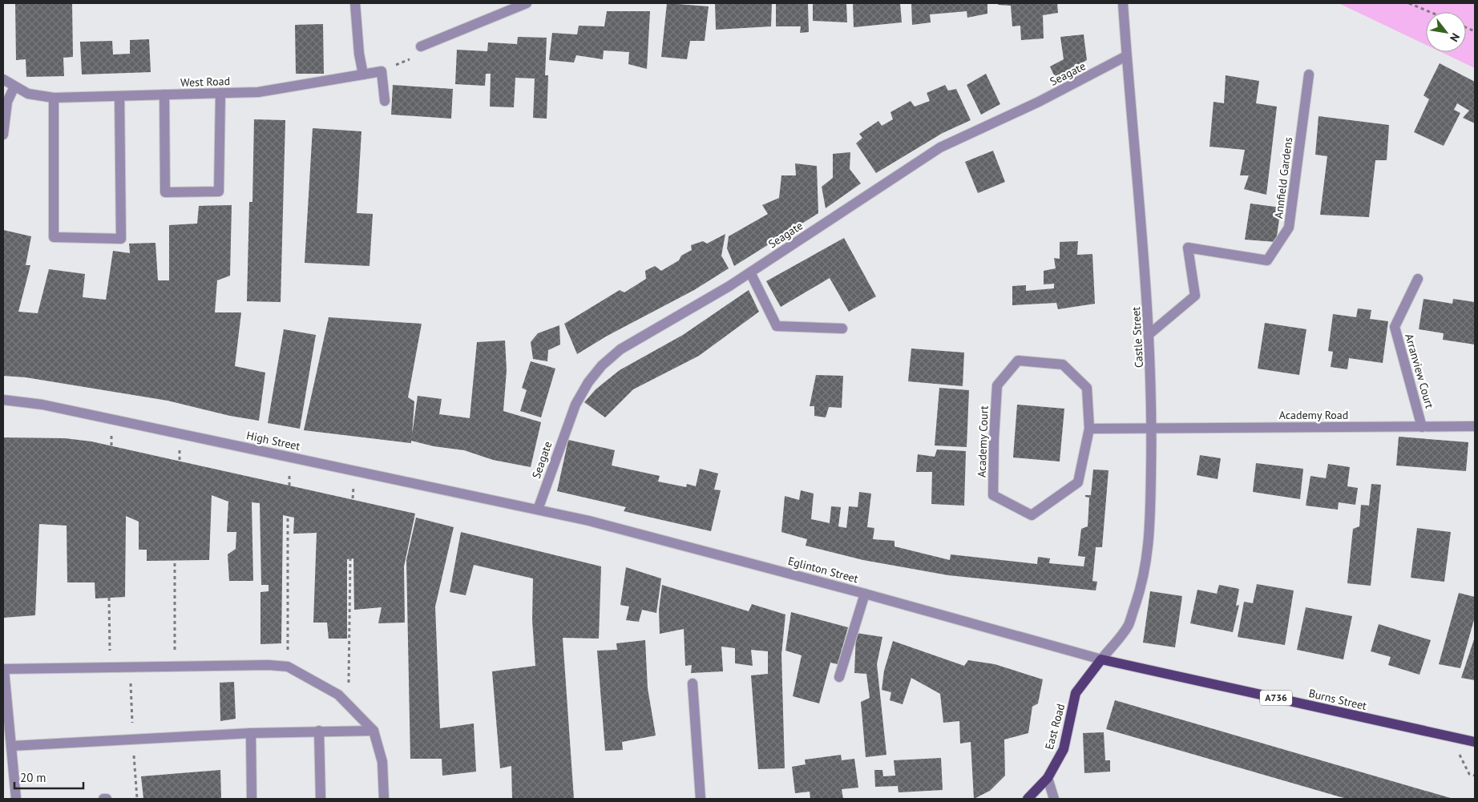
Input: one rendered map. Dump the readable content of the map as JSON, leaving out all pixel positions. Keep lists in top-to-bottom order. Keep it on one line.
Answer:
{"streets":{"main road":["A736","Burns Street","East Road"],"street":["Seagate","West Road","Annfield Gardens","Castle Street","Arranview Court","Academy Road","High Street","Academy Court","Eglinton Street"]},"crossings":[["Seagate","Castle Street"],["Seagate","High Street"],["Seagate","Eglinton Street"],["Annfield Gardens","Castle Street"],["Castle Street","Academy Road"],["Castle Street","Eglinton Street"],["Castle Street","Burns Street"],["Castle Street","East Road"],["Arranview Court","Academy Road"],["High Street","Eglinton Street"],["Eglinton Street","Burns Street"],["Eglinton Street","East Road"],["Burns Street","East Road"]],"scale_bar":"20 m","north":"bottom right"}
